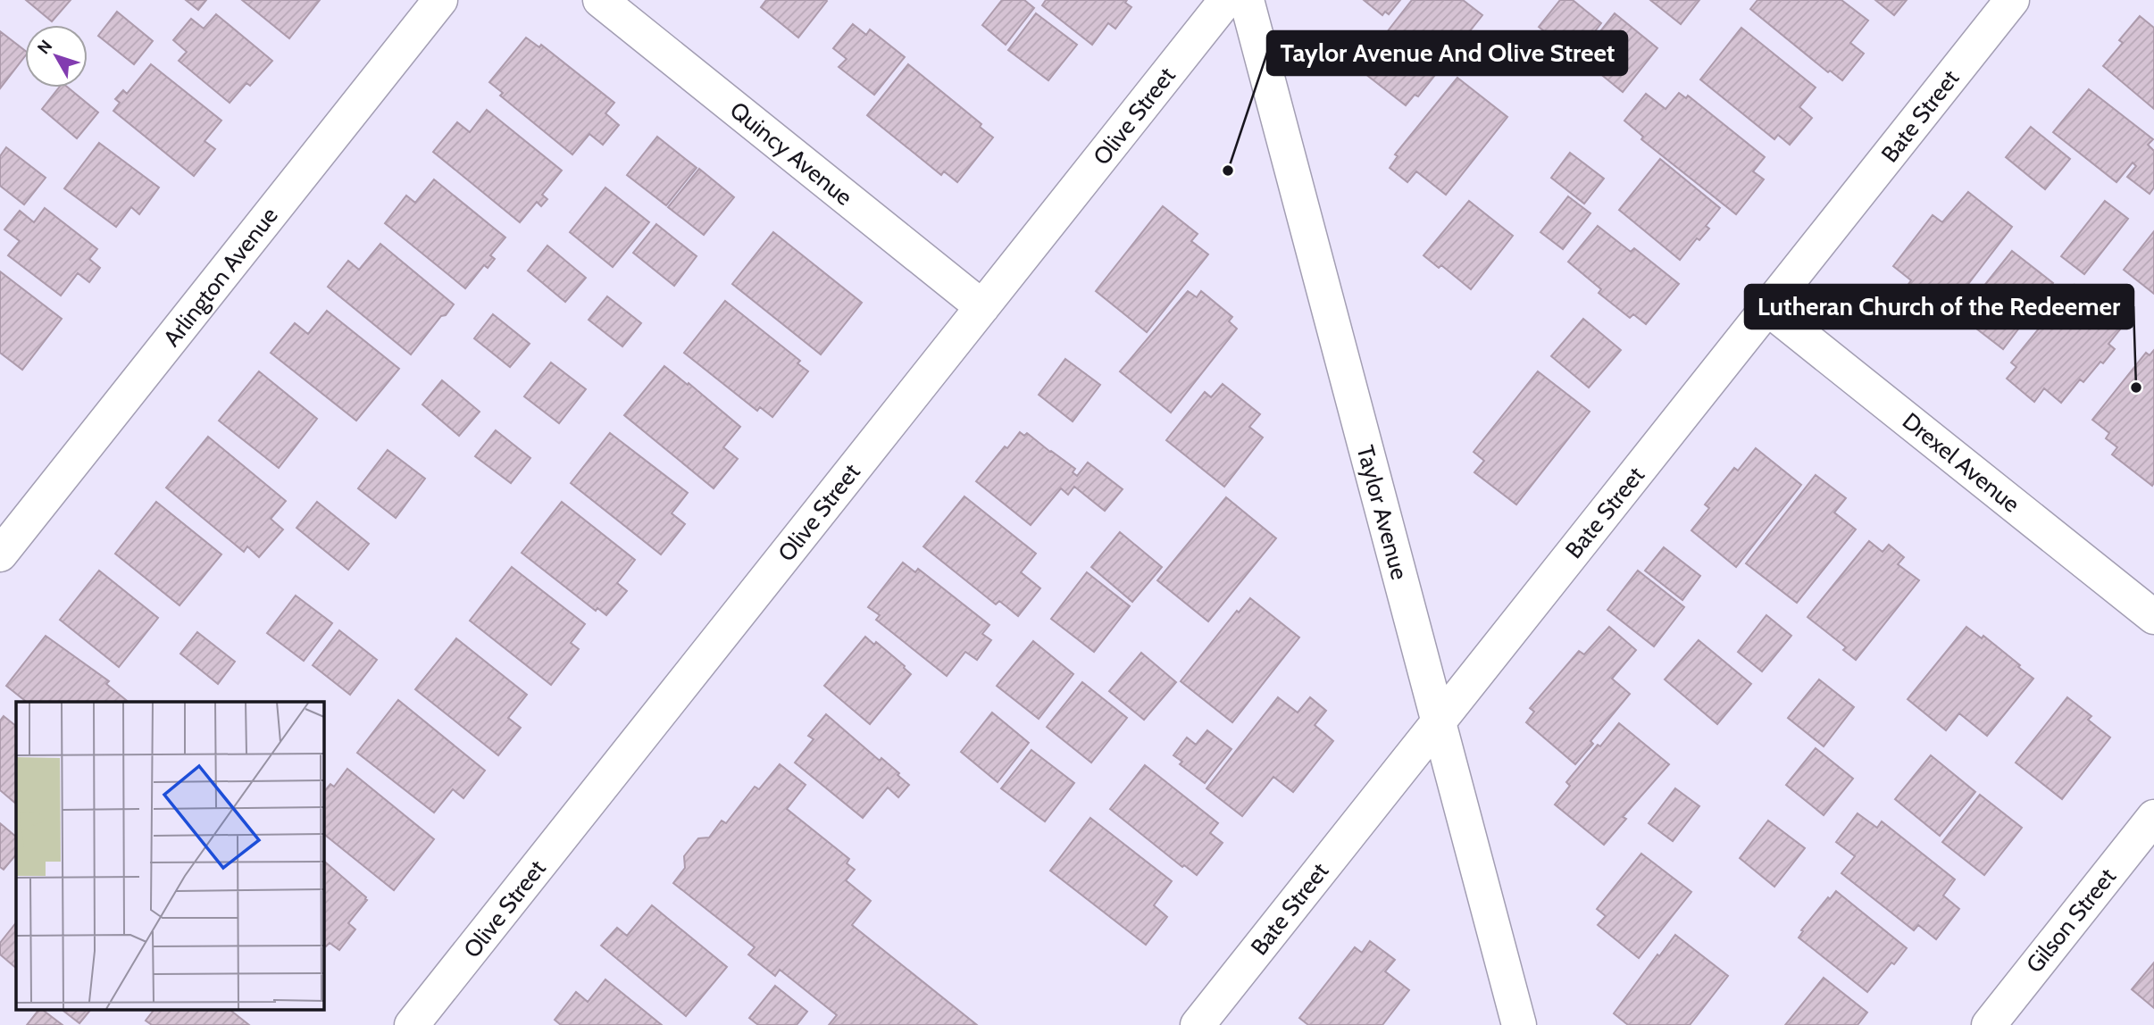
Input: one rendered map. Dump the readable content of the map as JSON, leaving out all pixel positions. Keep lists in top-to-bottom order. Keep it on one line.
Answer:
{"streets":{"street":["Olive Street","Bate Street","Quincy Avenue","Arlington Avenue","Drexel Avenue","Taylor Avenue","Gilson Street"]},"crossings":[["Olive Street","Quincy Avenue"],["Bate Street","Drexel Avenue"],["Bate Street","Taylor Avenue"]],"places":["Taylor Avenue And Olive Street","Lutheran Church of the Redeemer"],"north":"top left"}
